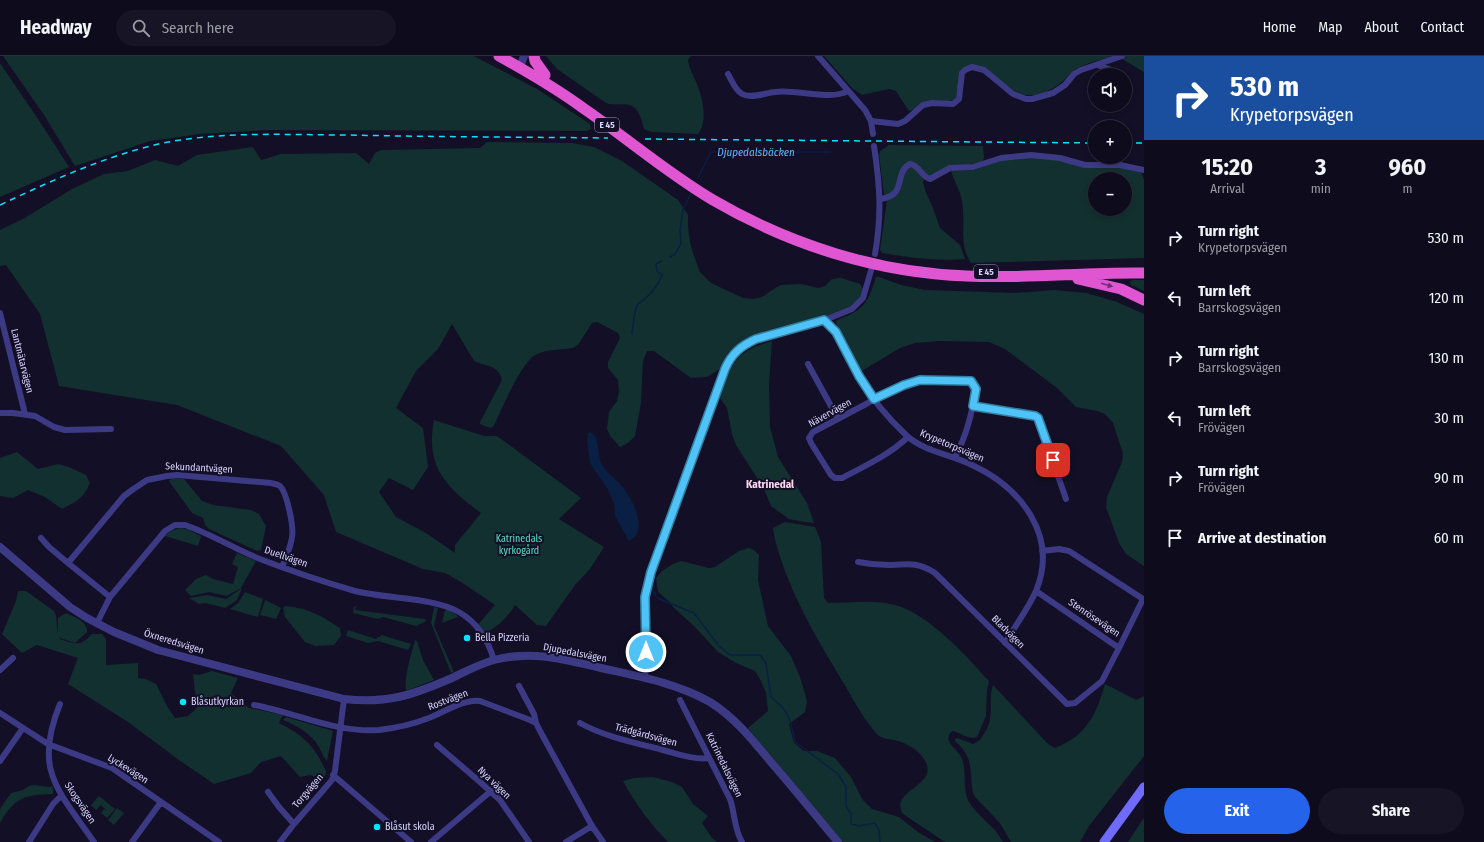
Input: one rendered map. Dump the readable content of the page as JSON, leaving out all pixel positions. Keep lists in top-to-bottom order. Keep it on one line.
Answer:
{"streets":{"highway":["E 45"],"street":["Lantmätarvägen","Nävervägen","Krypetorpsvägen","Sekundantvägen","Duellvägen","Stenrösevägen","Bladvägen","Öxneredsvägen","Djupedalsvägen","Rostvägen","Trädgårdsvägen","Katrinedalsvägen","Lyckevägen","Nya vägen","Torgvägen","Skogsvägen"]},"crossings":[["Nävervägen","Krypetorpsvägen"],["Krypetorpsvägen","Stenrösevägen"],["Krypetorpsvägen","Bladvägen"],["Sekundantvägen","Duellvägen"],["Duellvägen","Öxneredsvägen"],["Duellvägen","Djupedalsvägen"],["Stenrösevägen","Bladvägen"],["Öxneredsvägen","Djupedalsvägen"],["Öxneredsvägen","Torgvägen"],["Djupedalsvägen","Torgvägen"],["Rostvägen","Torgvägen"],["Trädgårdsvägen","Katrinedalsvägen"],["Lyckevägen","Skogsvägen"]],"districts":["Katrinedal"],"water":["Djupedalsbäcken"],"parks":["Katrinedals kyrkogård"],"places":["Bella Pizzeria","Blåsutkyrkan","Blåsut skola"],"page":{"header":"Headway","search":"Search here","nav":["Home","Map","About","Contact"],"turn":["530 m","Krypetorpsvägen"],"map_buttons":["+","−"],"eta":["15:20","Arrival","3","min","960","m"],"list":[{"name":"Turn right","note":"Krypetorpsvägen","value":"530 m"},{"name":"Turn left","note":"Barrskogsvägen","value":"120 m"},{"name":"Turn right","note":"Barrskogsvägen","value":"130 m"},{"name":"Turn left","note":"Frövägen","value":"30 m"},{"name":"Turn right","note":"Frövägen","value":"90 m"},{"name":"Arrive at destination","value":"60 m"}],"buttons":["Exit","Share"]}}
